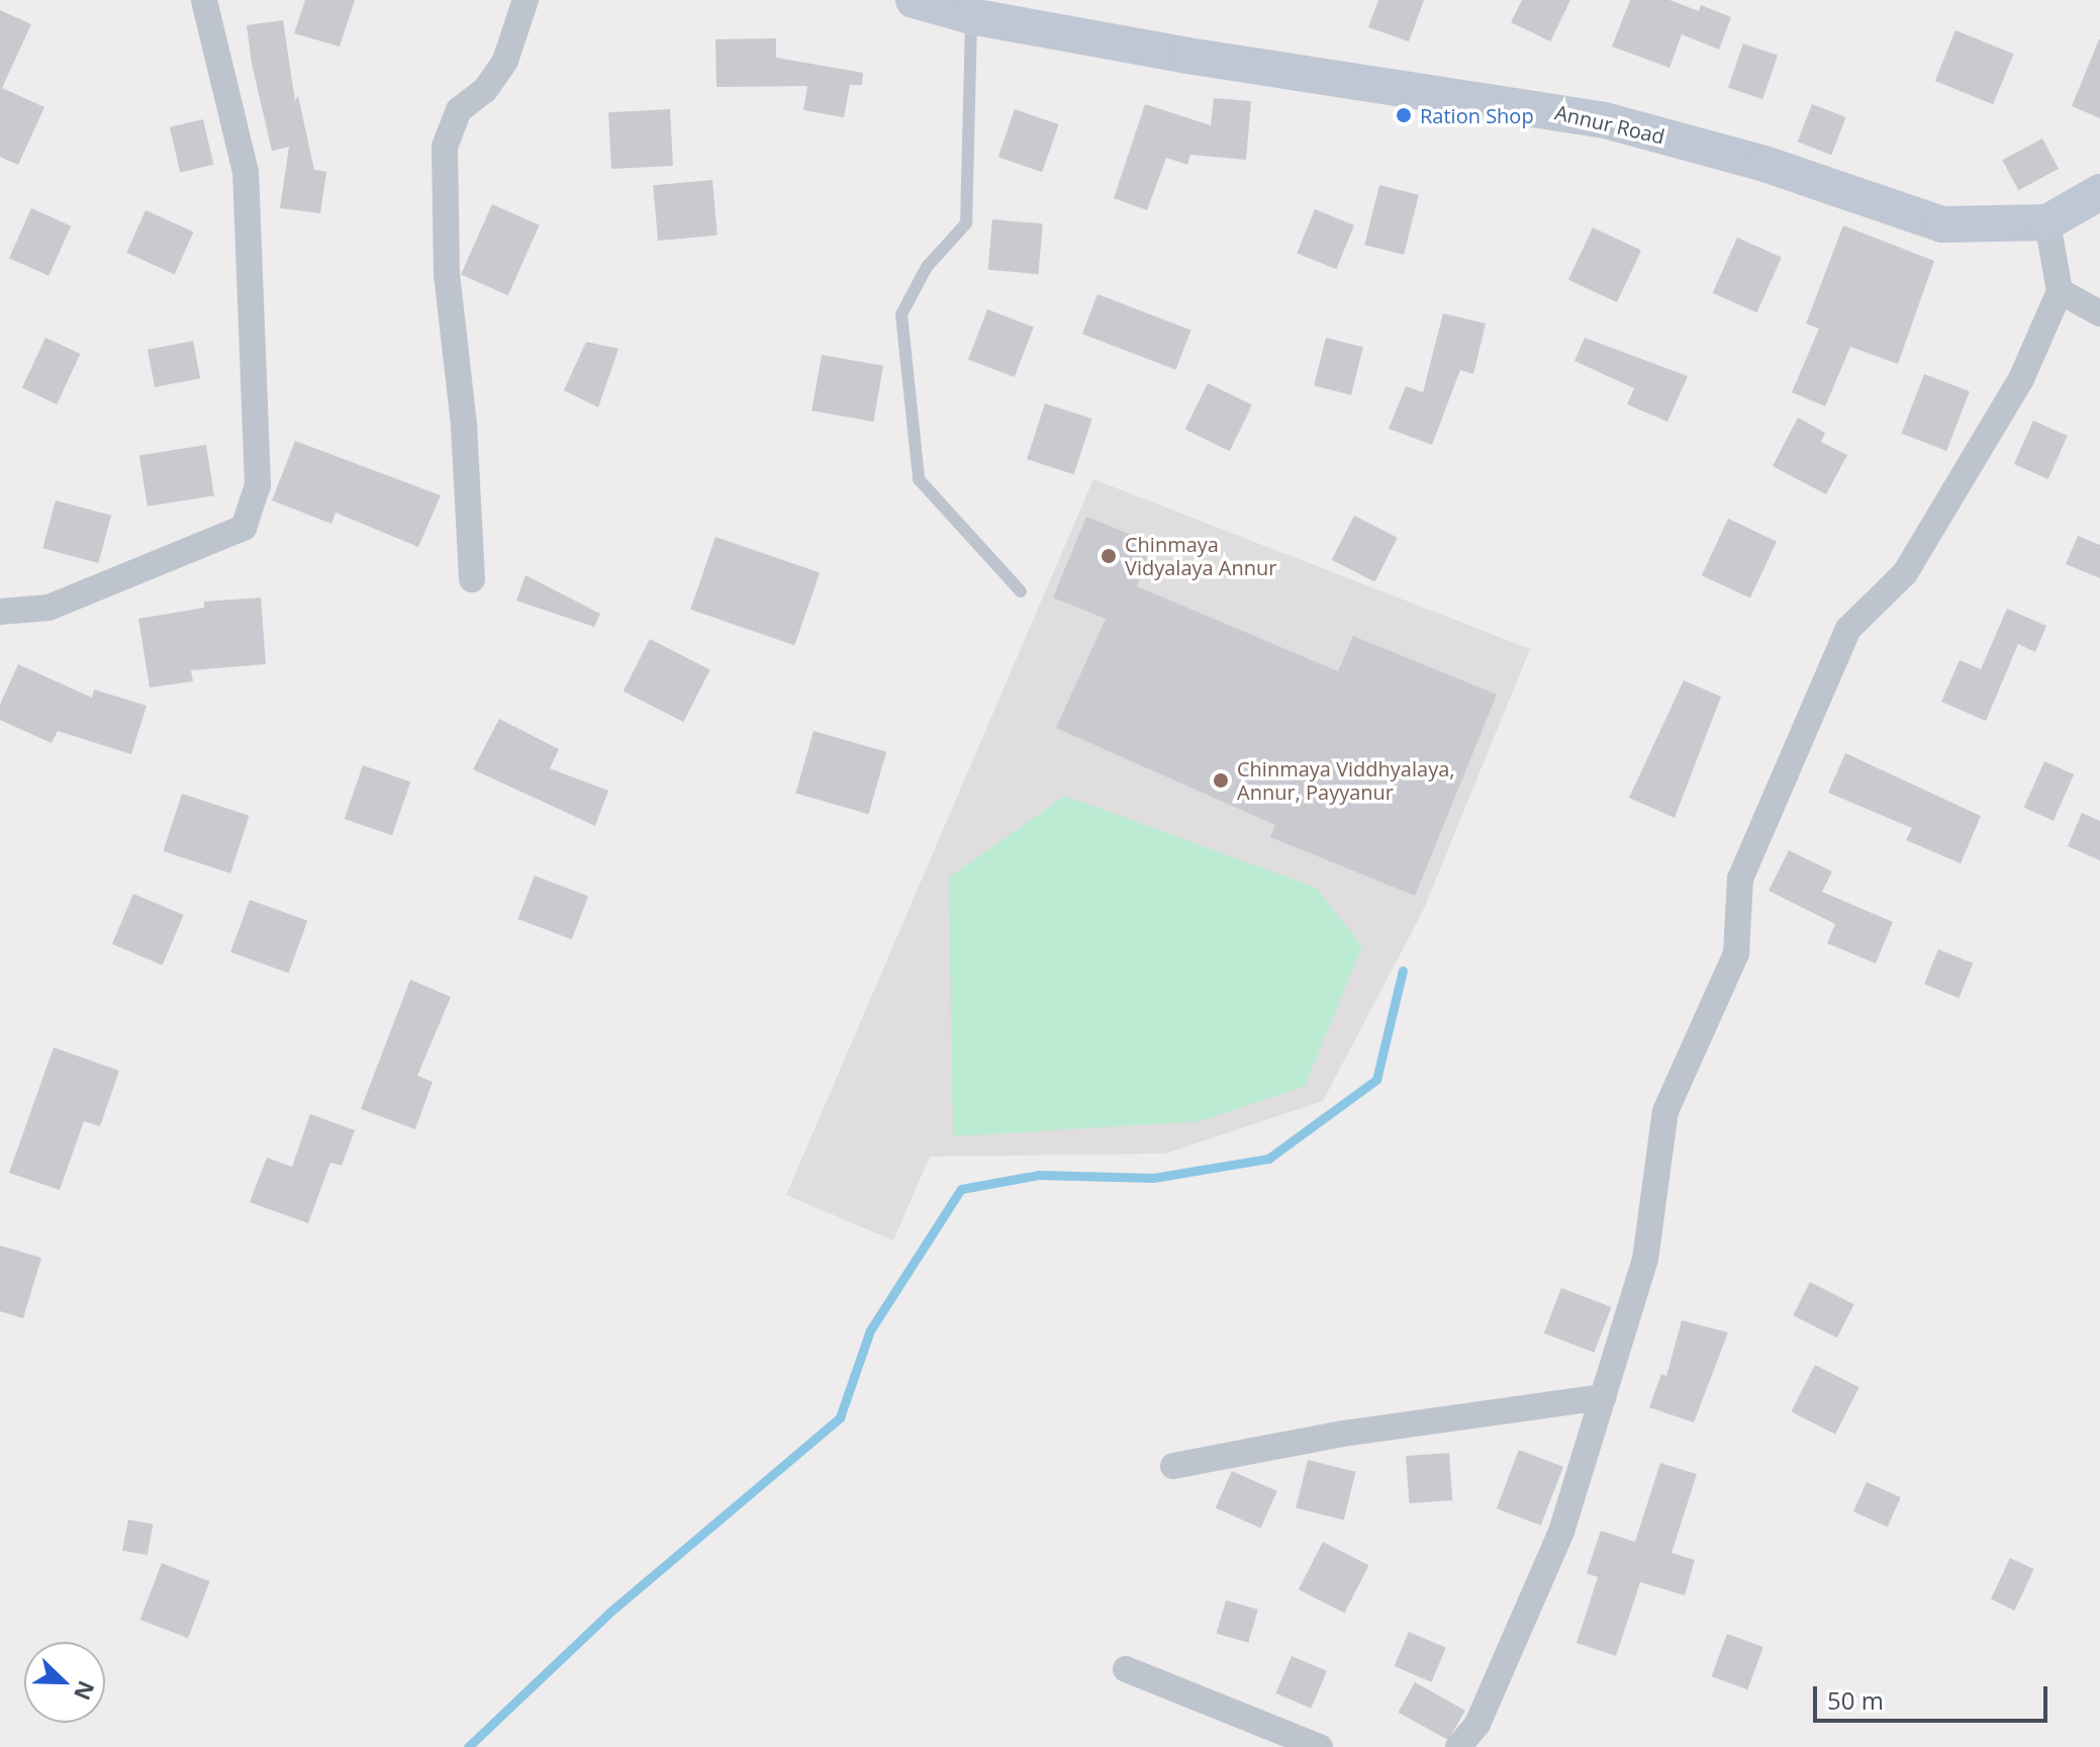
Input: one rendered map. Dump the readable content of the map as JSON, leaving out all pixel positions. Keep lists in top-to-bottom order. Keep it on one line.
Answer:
{"streets":{"main road":["Annur Road"]},"places":["Ration Shop","Chinmaya Vidyalaya Annur","Chinmaya Viddhyalaya, Annur, Payyanur"],"scale_bar":"50 m","north":"bottom right"}
